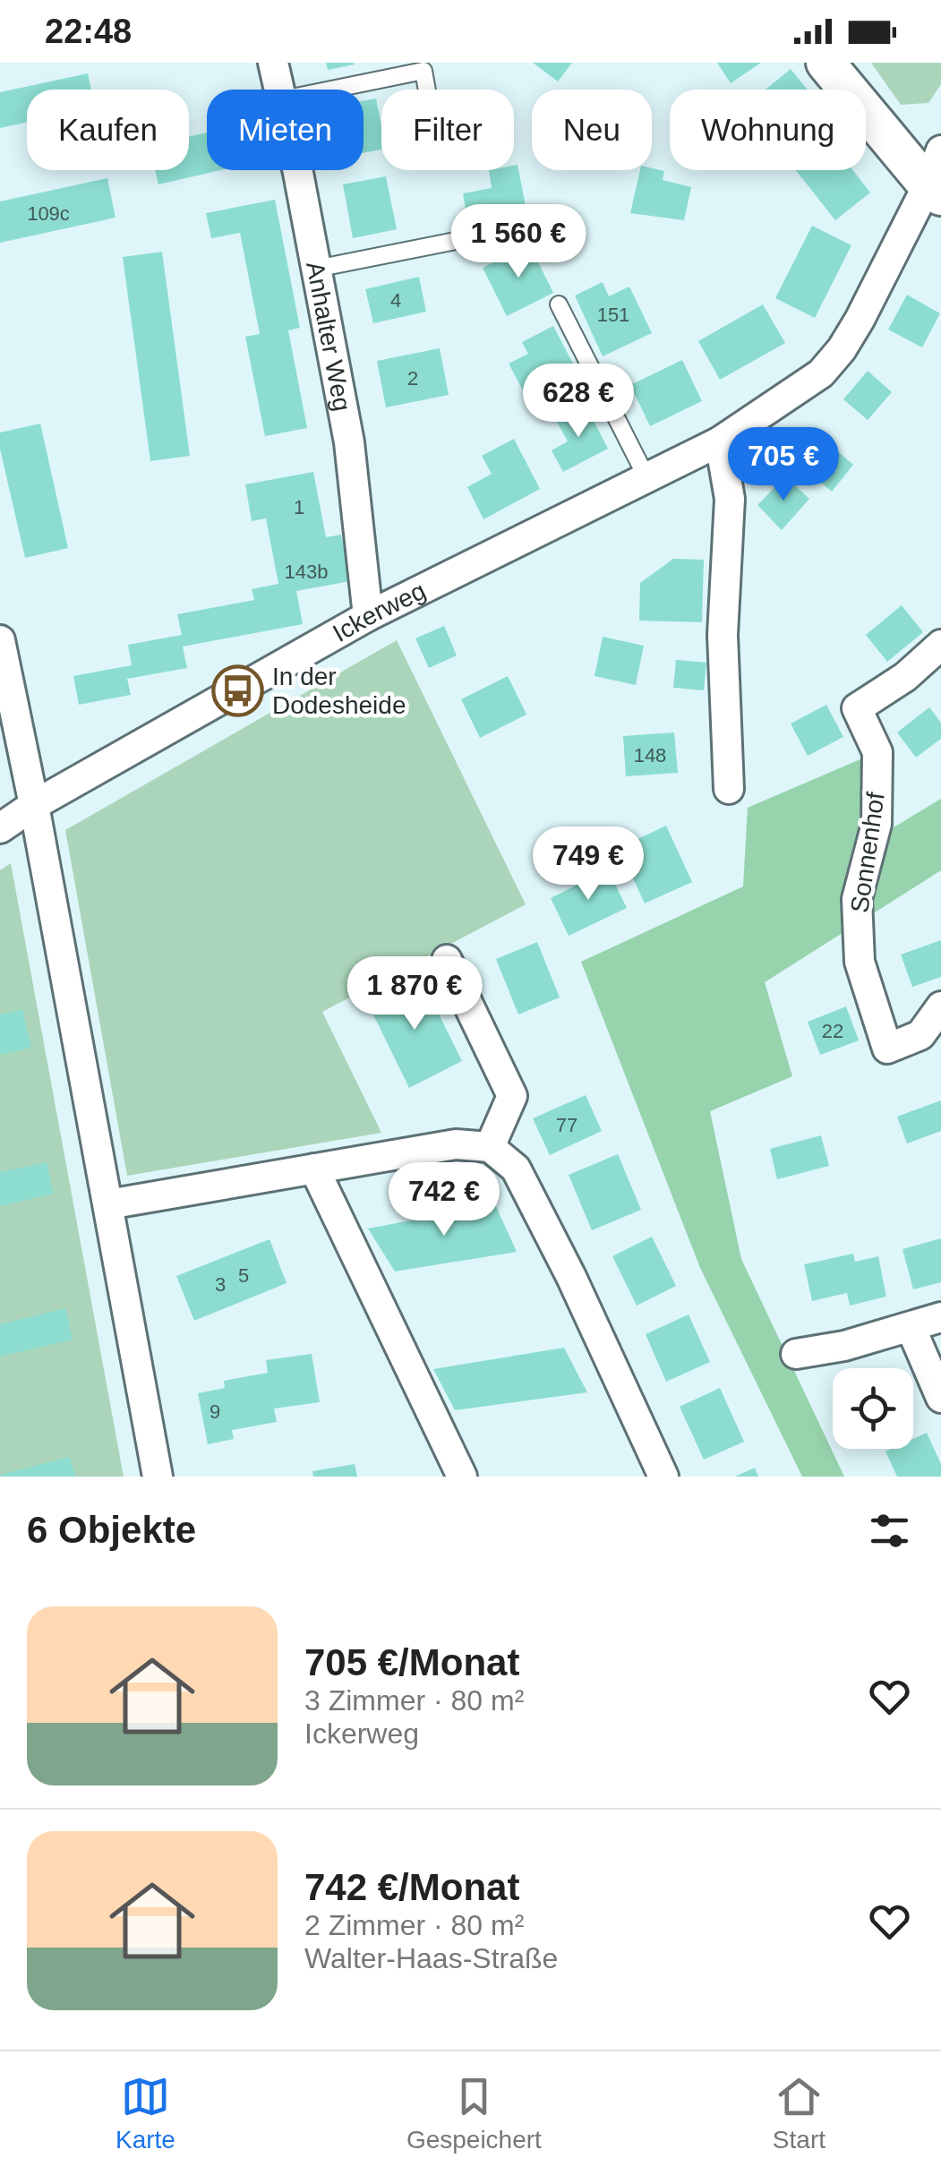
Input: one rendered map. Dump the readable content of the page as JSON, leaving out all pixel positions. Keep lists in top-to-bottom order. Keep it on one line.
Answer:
{"streets":{"street":["Anhalter Weg","Ickerweg","Sonnenhof"]},"crossings":[["Anhalter Weg","Ickerweg"]],"places":{"bus stop":["In der Dodesheide"]},"house_numbers":["109c","4","151","2","1","143b","148","22","77","5","3","9"],"page":{"status":"22:48","chip":["Kaufen","Mieten","Filter","Neu","Wohnung"],"price":["1 560 €","628 €","705 €","749 €","1 870 €","742 €"],"heading":"6 Objekte","list":[{"name":"705 €/Monat","note":"3 Zimmer · 80 m² · Ickerweg"},{"name":"742 €/Monat","note":"2 Zimmer · 80 m² · Walter-Haas-Straße"}],"tabs":["Karte","Gespeichert","Start"]}}
